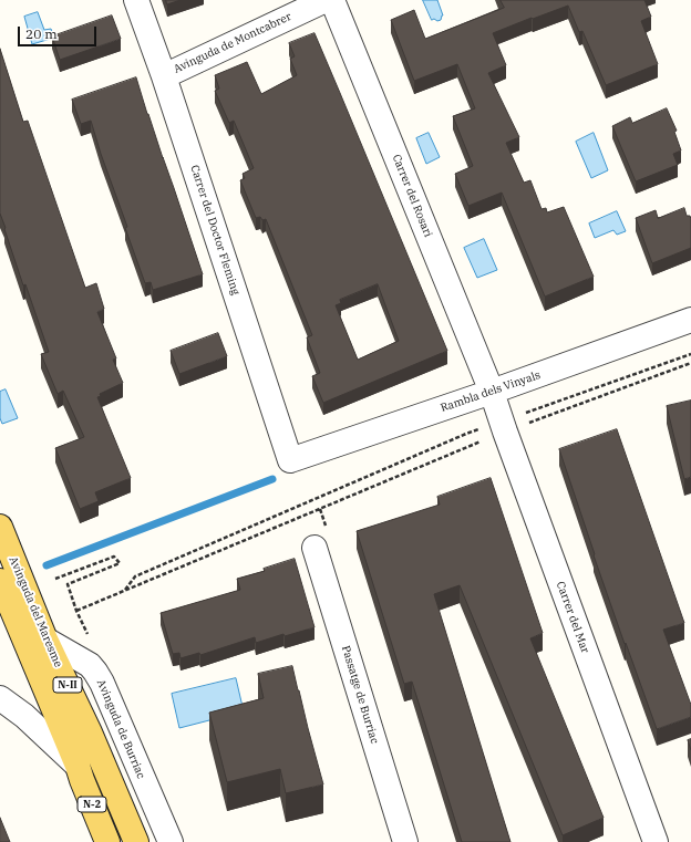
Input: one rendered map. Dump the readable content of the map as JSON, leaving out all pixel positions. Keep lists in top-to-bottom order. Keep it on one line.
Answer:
{"streets":{"main road":["Avinguda del Maresme","N-II","N-2"],"street":["Avinguda de Montcabrer","Carrer del Rosari","Carrer del Doctor Fleming","Rambla dels Vinyals","Carrer del Mar","Passatge de Burriac","Avinguda de Burriac"]},"crossings":[["Avinguda de Montcabrer","Carrer del Doctor Fleming"],["Carrer del Rosari","Rambla dels Vinyals"],["Carrer del Rosari","Carrer del Mar"],["Carrer del Doctor Fleming","Rambla dels Vinyals"],["Rambla dels Vinyals","Carrer del Mar"],["Avinguda del Maresme","Avinguda de Burriac"],["Avinguda del Maresme","N-2"]],"scale_bar":"20 m"}
